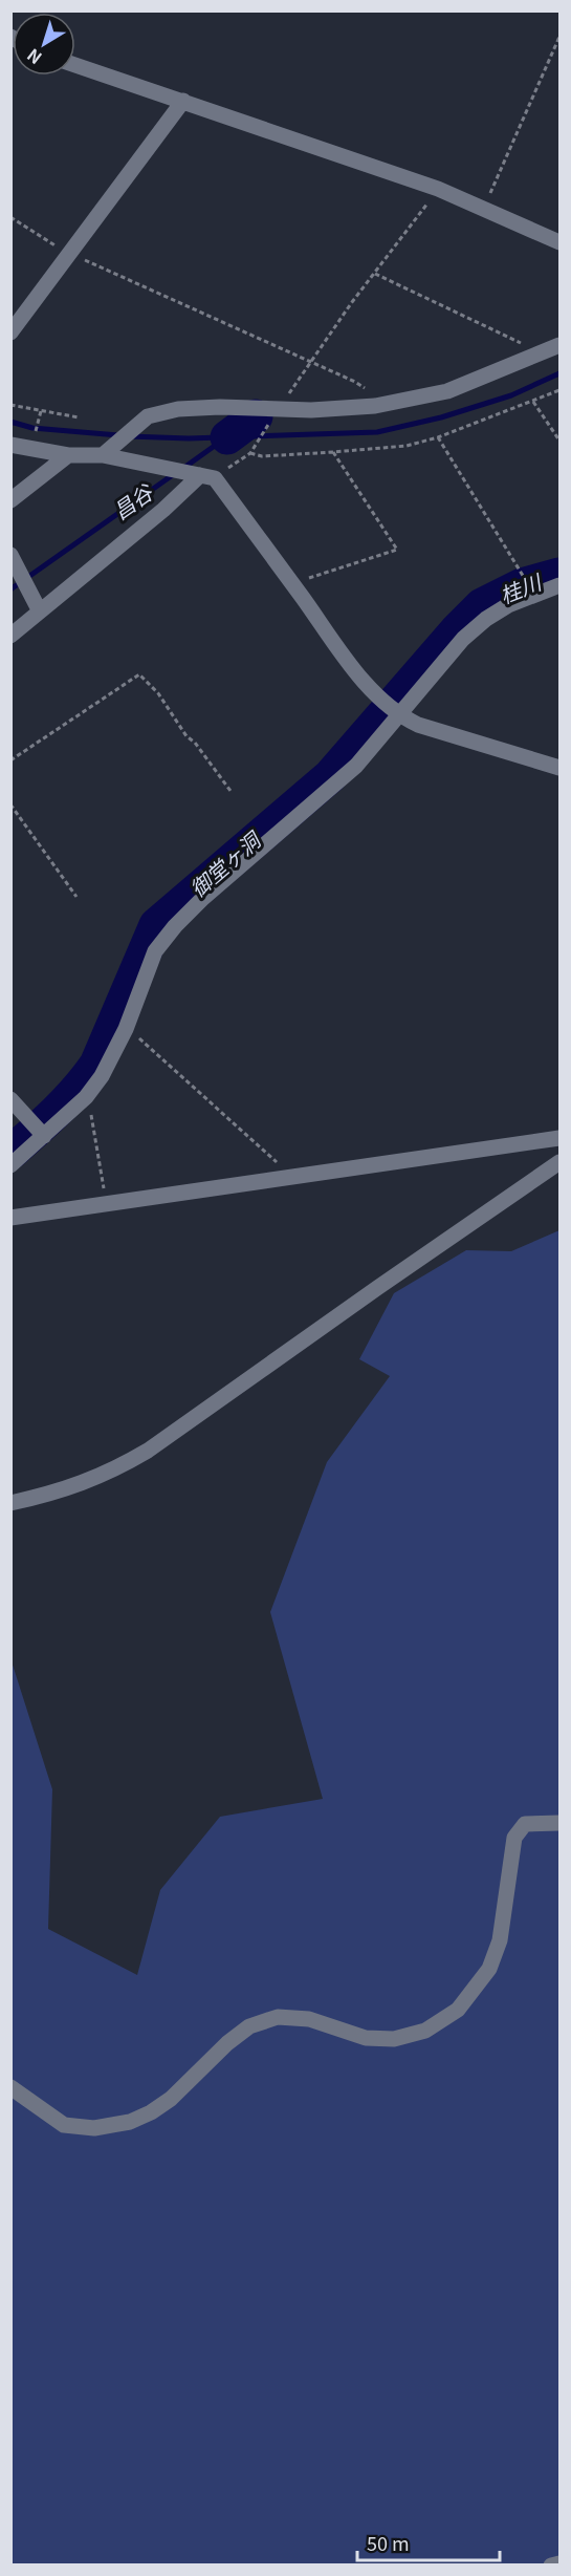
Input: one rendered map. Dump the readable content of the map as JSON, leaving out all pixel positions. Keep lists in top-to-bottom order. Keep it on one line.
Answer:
{"water":["昌谷","桂川","御堂ヶ洞"],"scale_bar":"50 m","north":"bottom left"}
